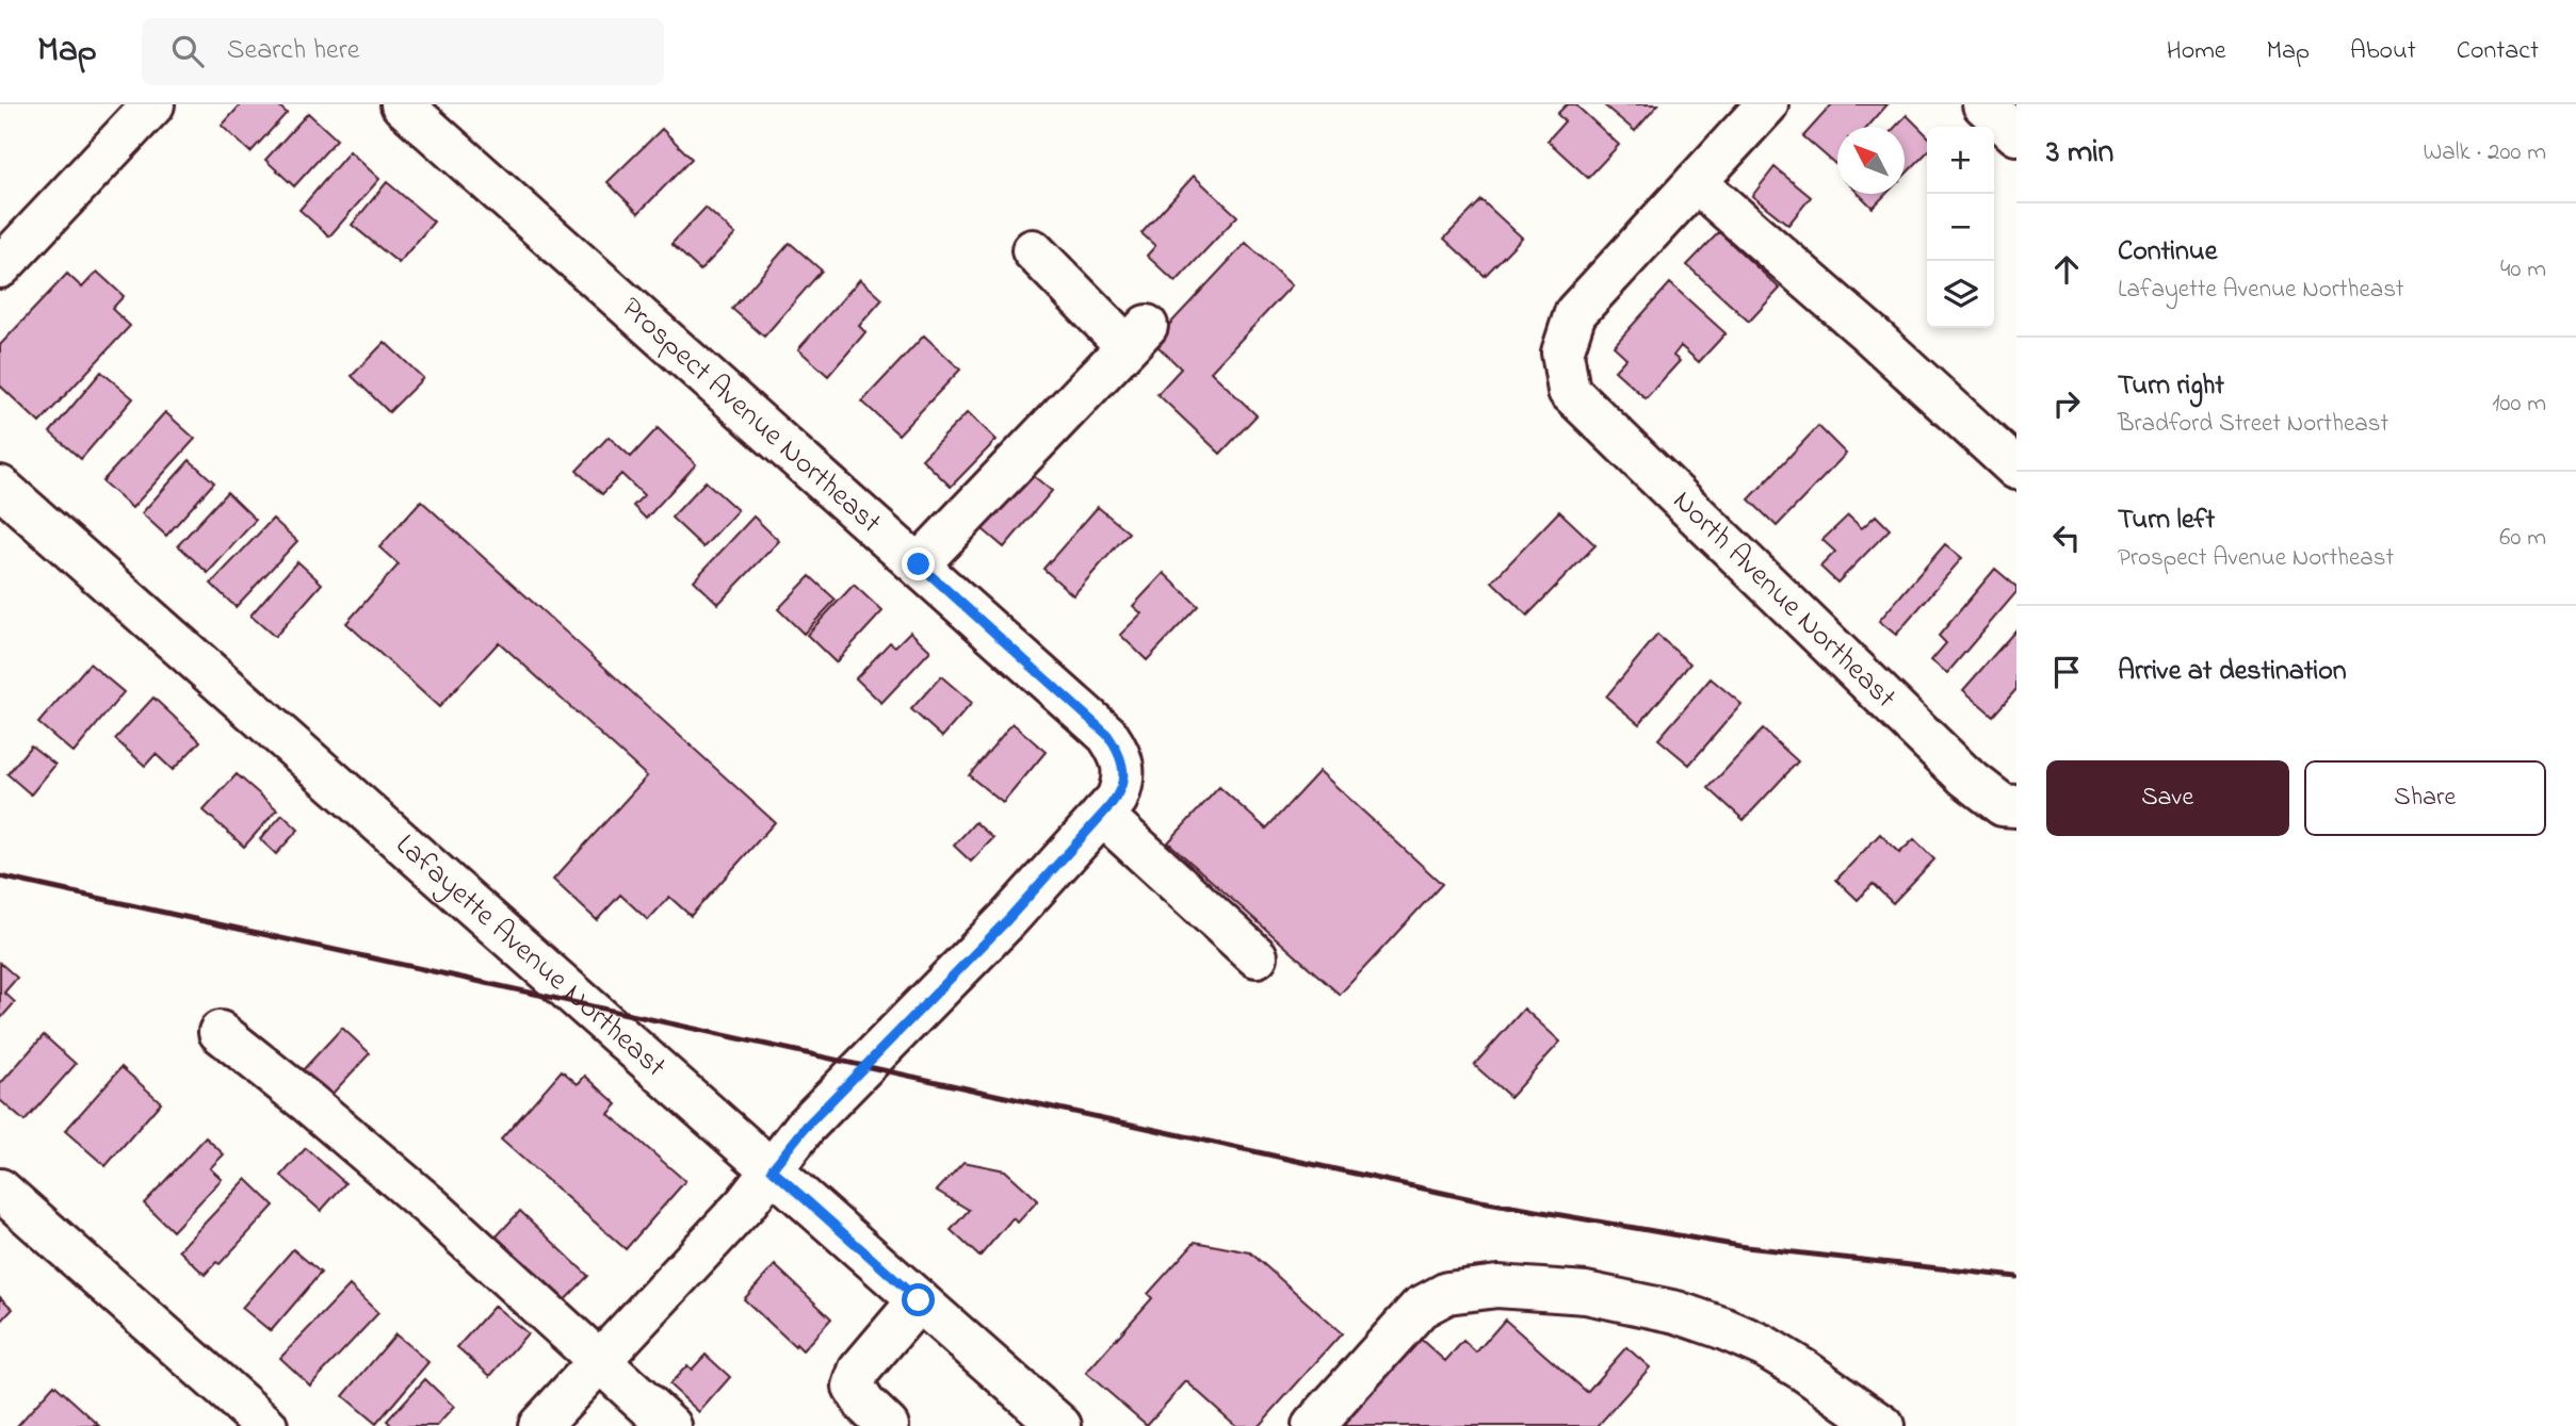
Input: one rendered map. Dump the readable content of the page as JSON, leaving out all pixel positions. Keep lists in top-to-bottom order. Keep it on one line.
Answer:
{"streets":{"street":["Prospect Avenue Northeast","North Avenue Northeast","Lafayette Avenue Northeast"]},"north":"top left","page":{"header":"Map","search":"Search here","nav":["Home","Map","About","Contact"],"heading":["3 min","Walk · 200 m"],"map_buttons":["+","−"],"list":[["Continue","Lafayette Avenue Northeast","40 m"],["Turn right","Bradford Street Northeast","100 m"],["Turn left","Prospect Avenue Northeast","60 m"],"Arrive at destination"],"buttons":["Save","Share"]}}
